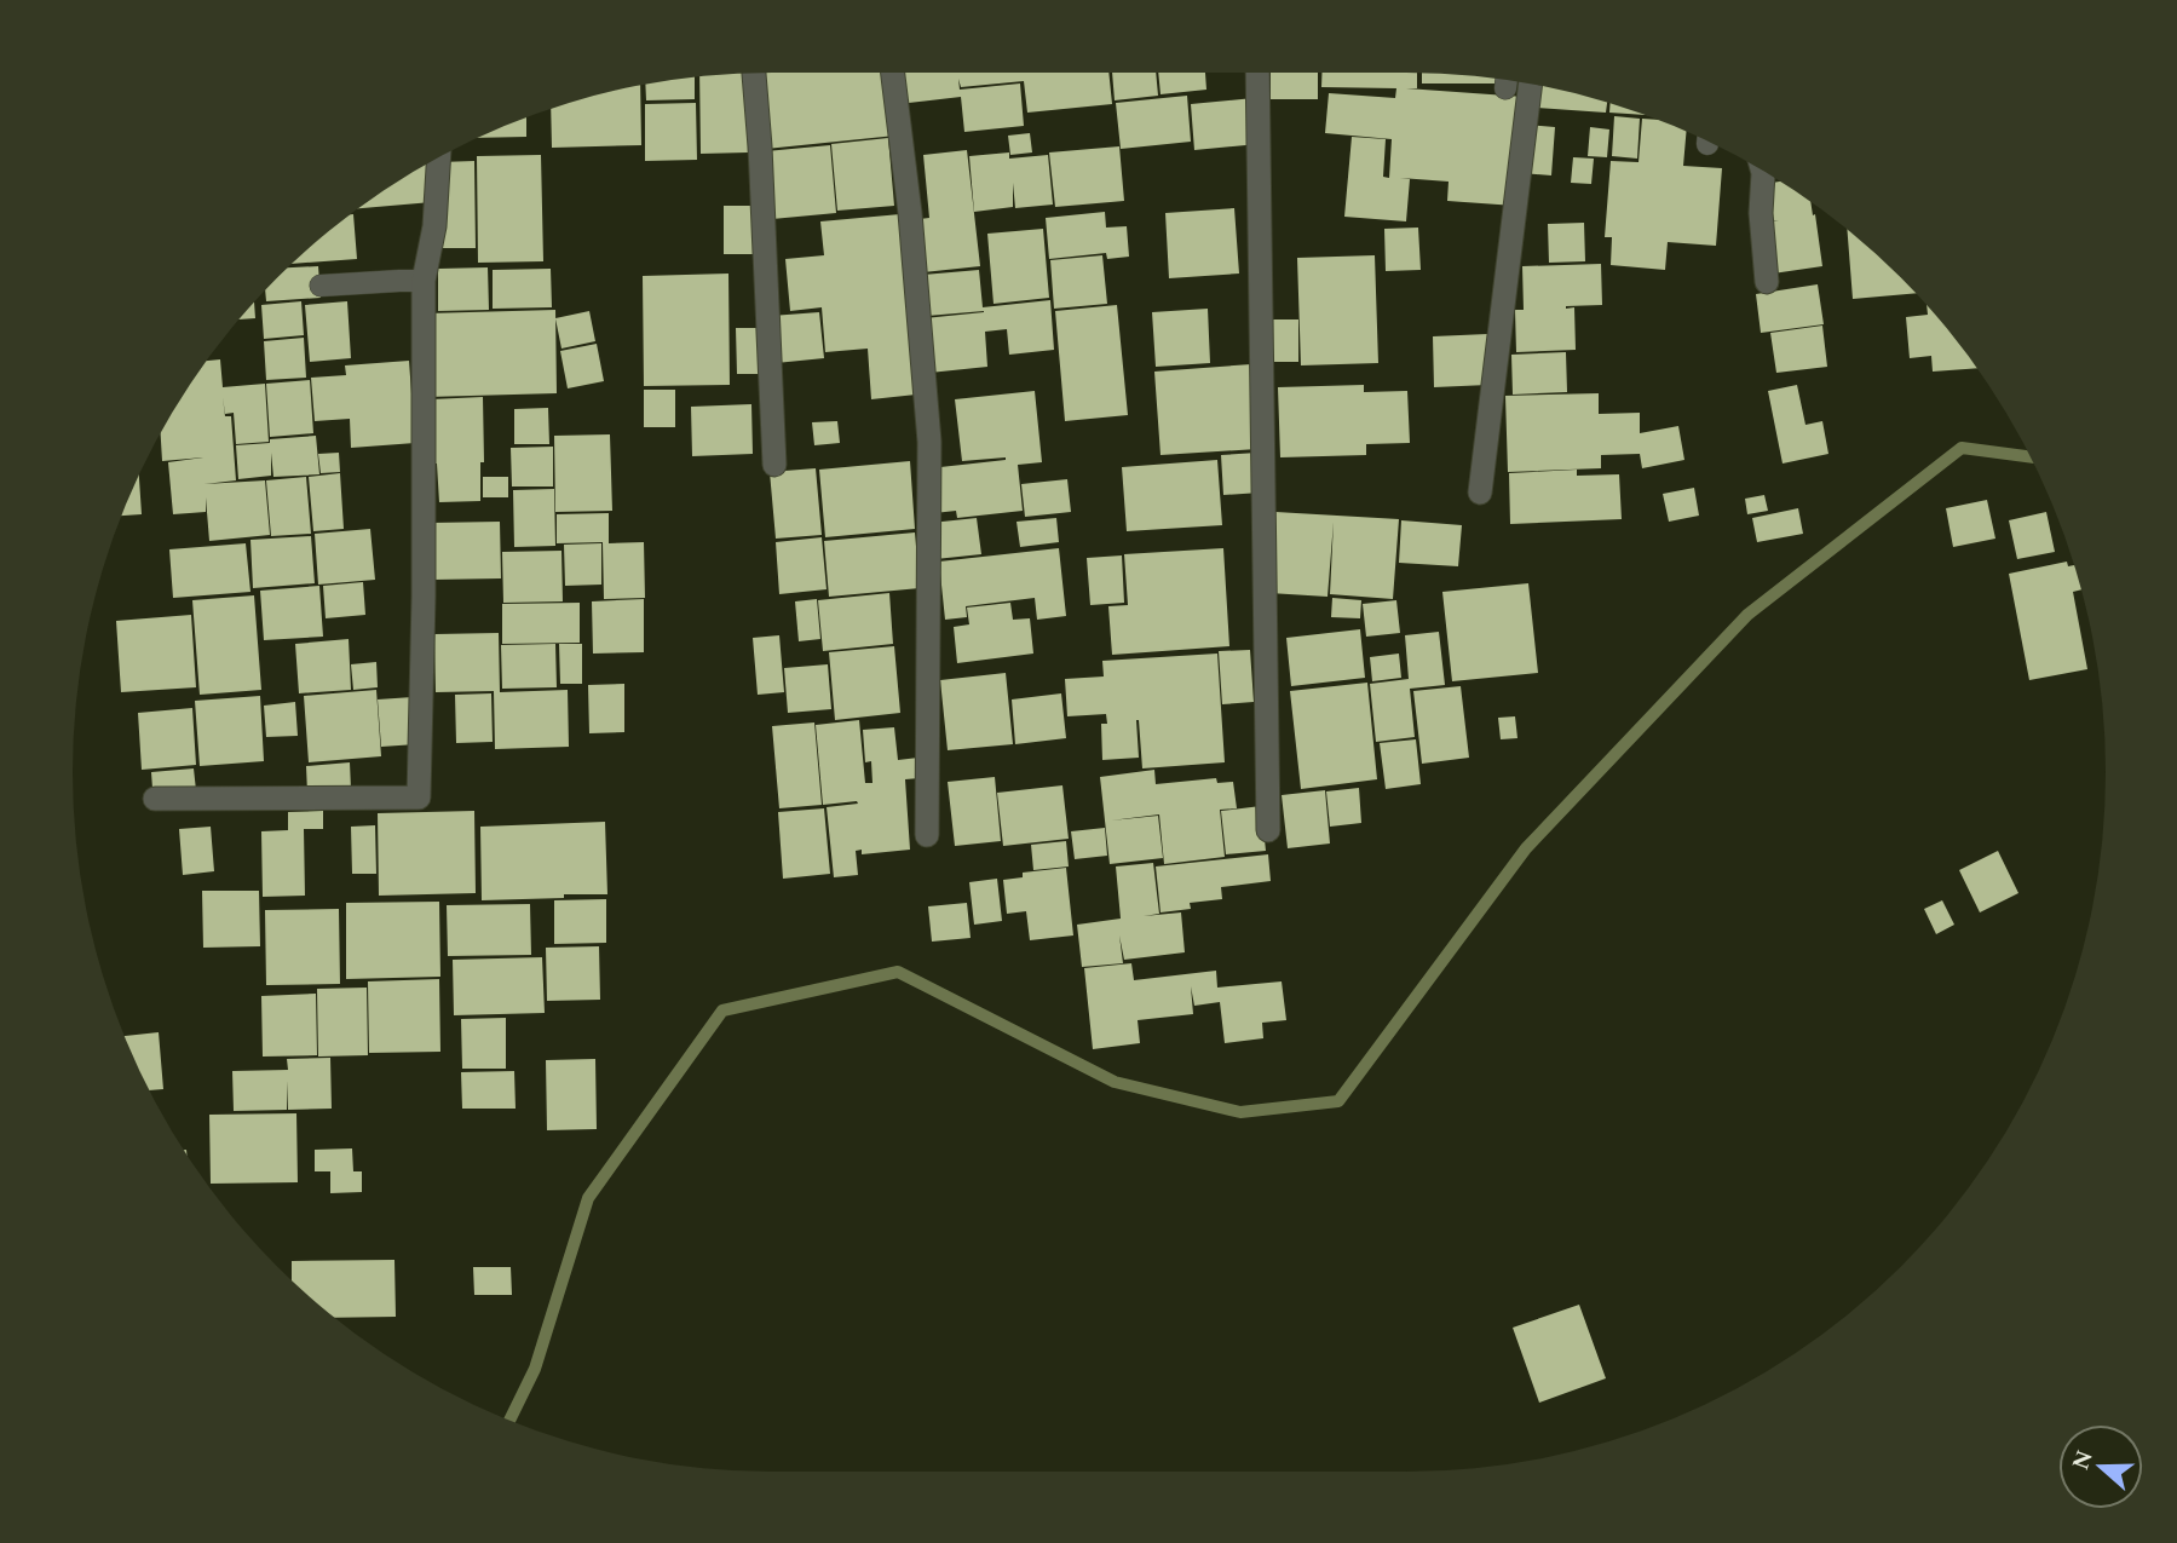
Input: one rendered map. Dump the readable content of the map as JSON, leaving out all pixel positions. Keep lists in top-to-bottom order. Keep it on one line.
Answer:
{"north":"left"}
